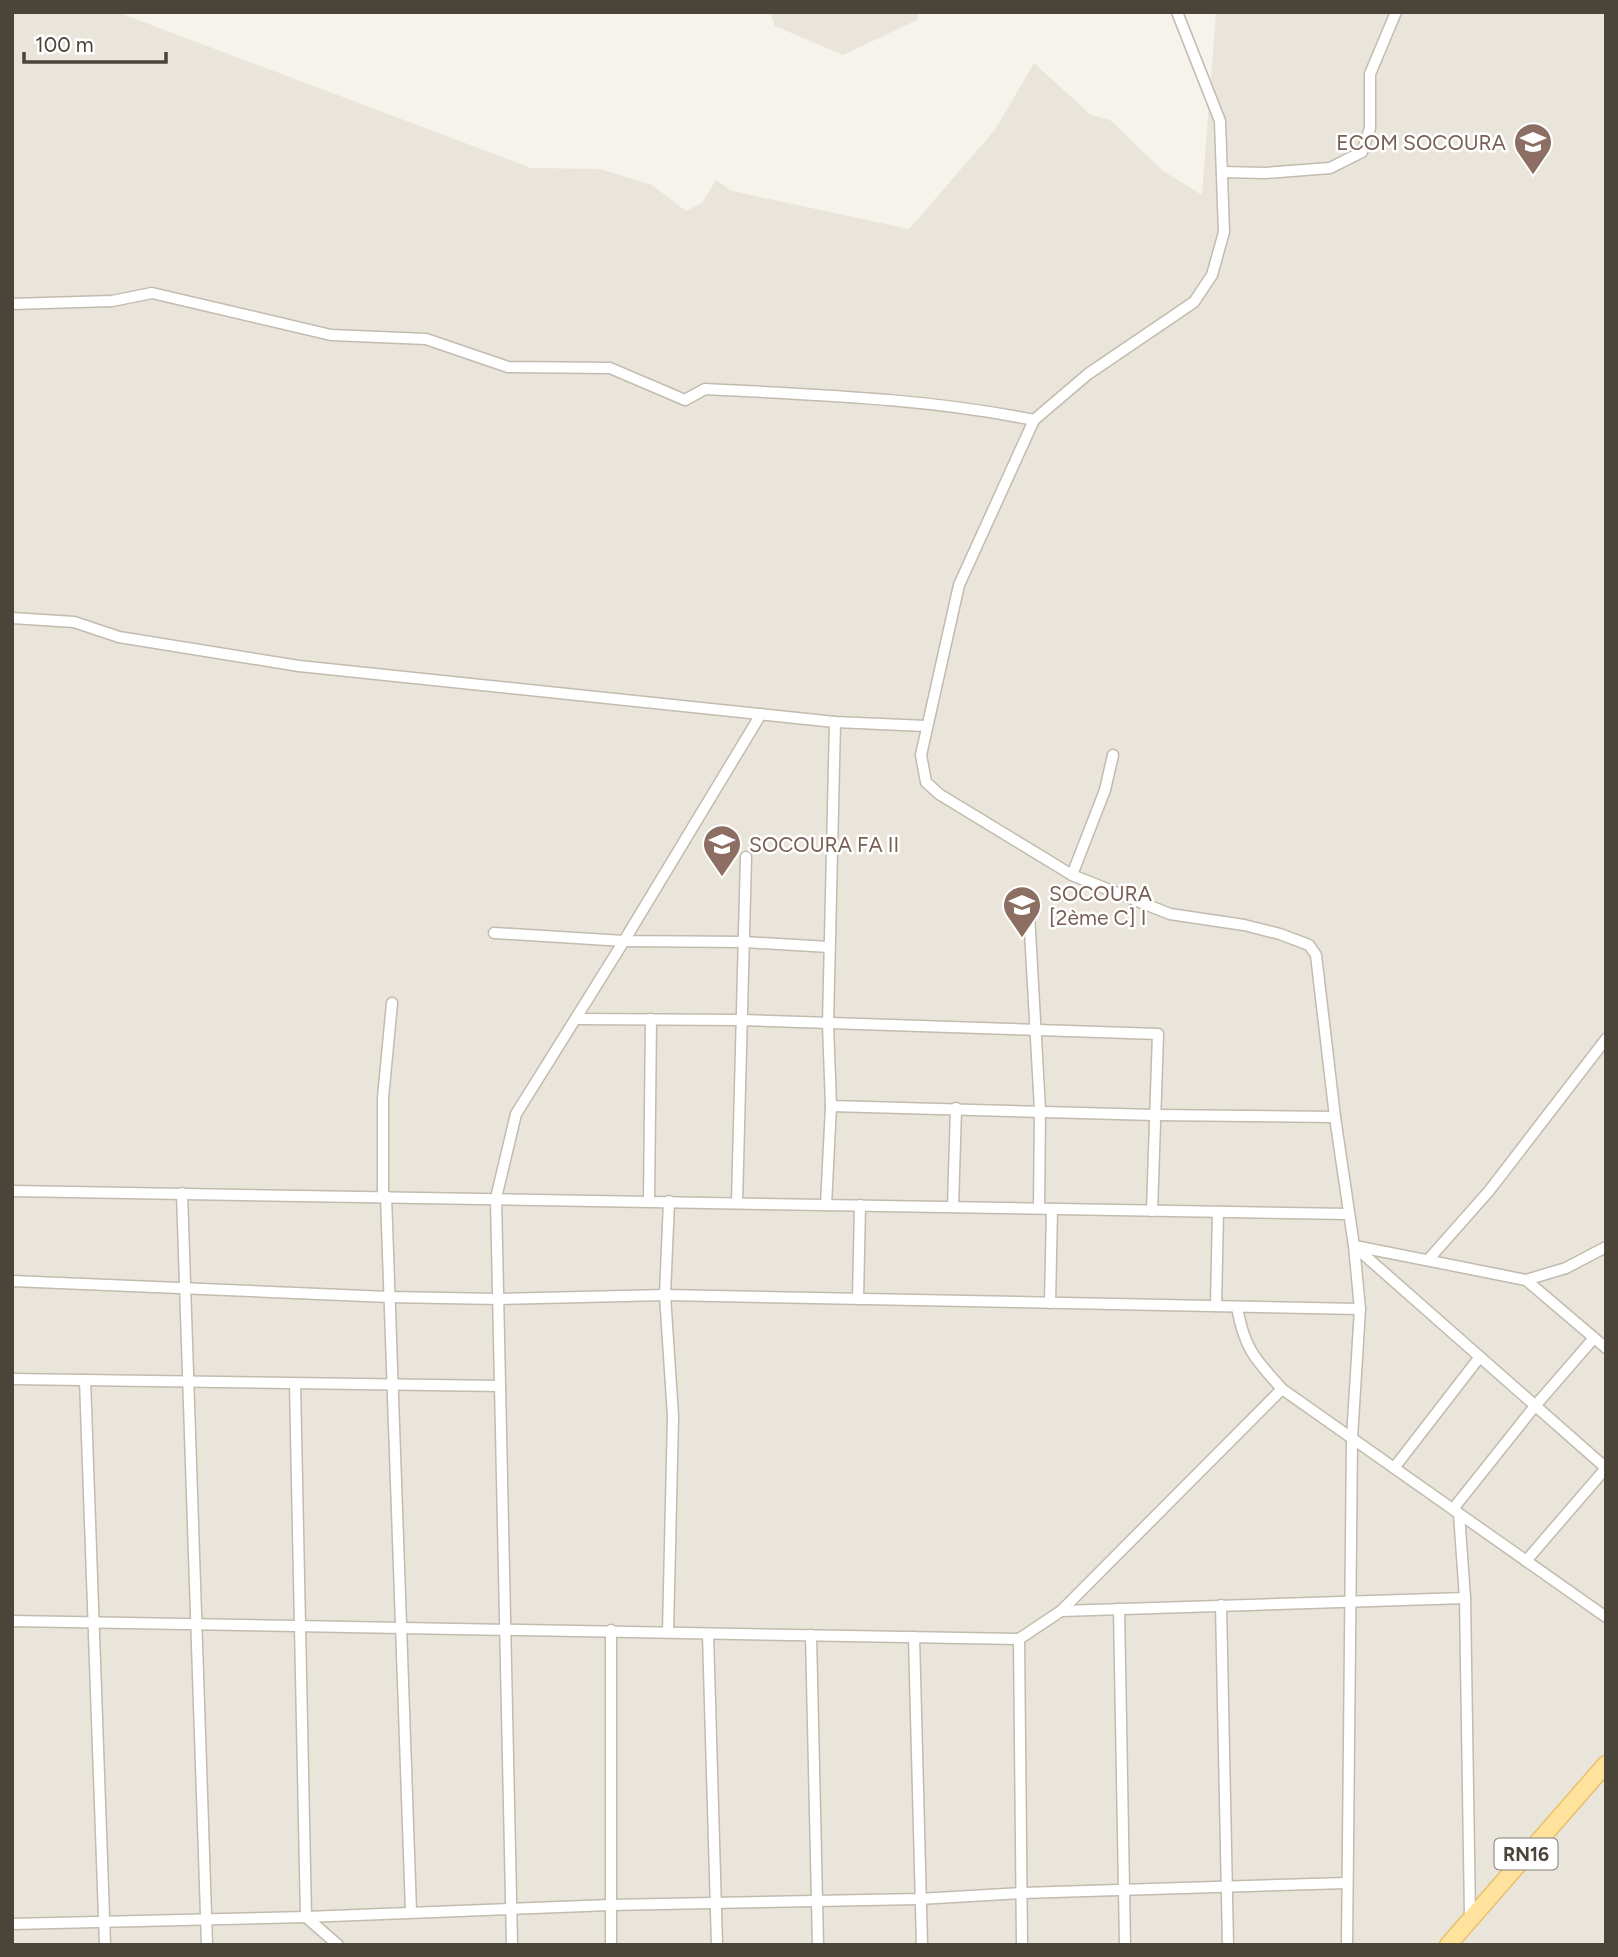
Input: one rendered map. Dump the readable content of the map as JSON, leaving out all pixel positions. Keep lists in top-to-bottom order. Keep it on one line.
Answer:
{"streets":{"main road":["RN16"]},"places":{"school or university":["ECOM SOCOURA","SOCOURA FA II","SOCOURA [2ème C] I"]},"scale_bar":"100 m"}
